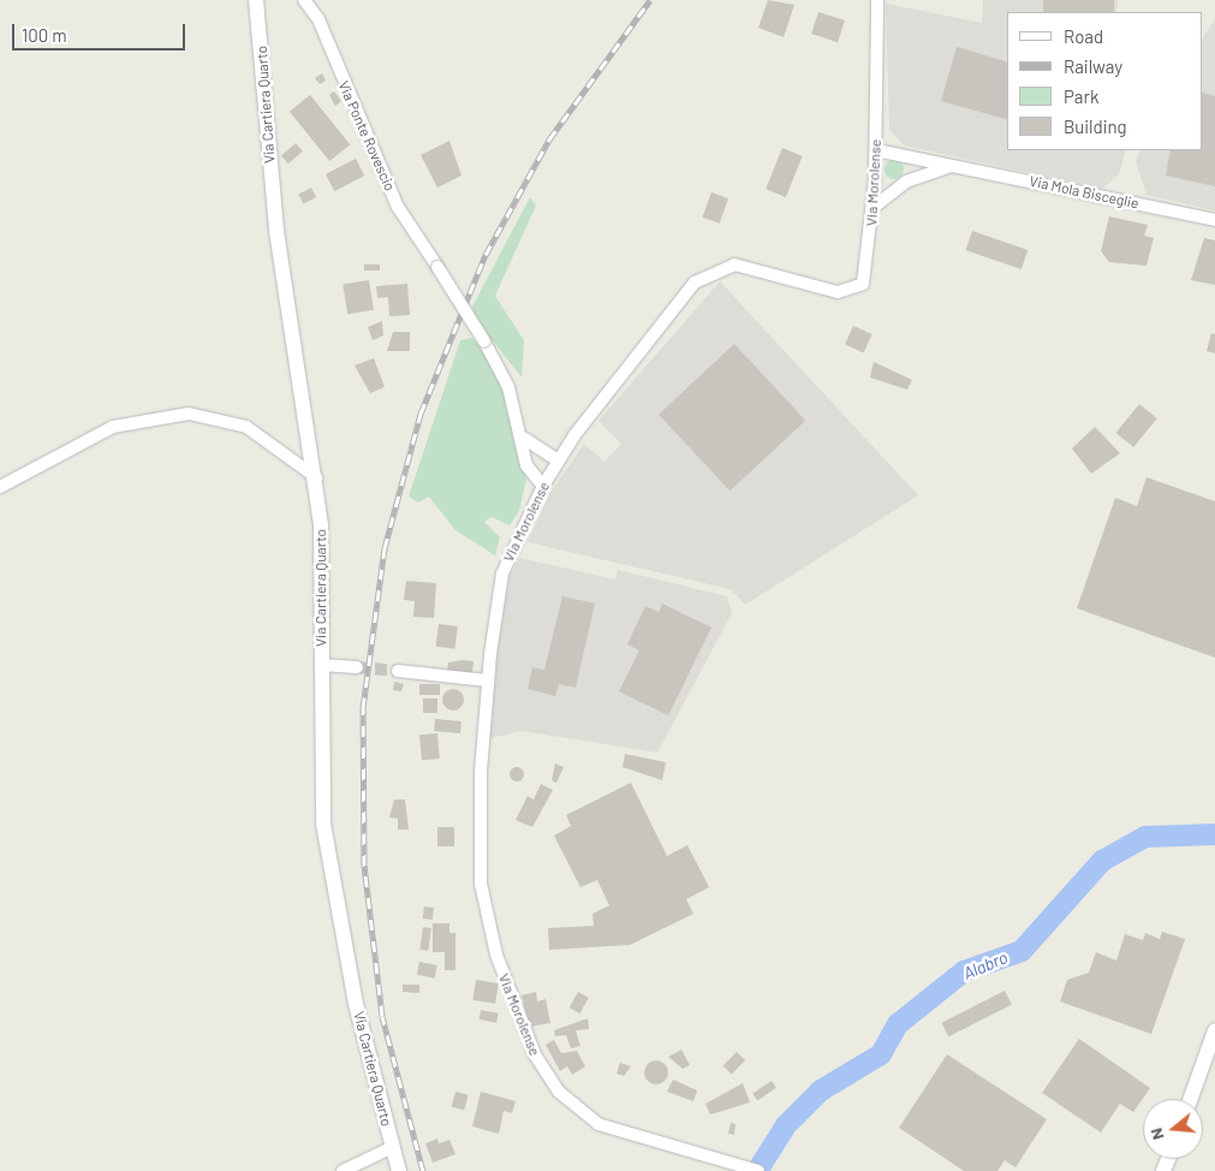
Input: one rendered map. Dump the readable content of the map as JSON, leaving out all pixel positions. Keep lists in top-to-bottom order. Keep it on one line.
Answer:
{"streets":{"street":["Via Cartiera Quarto","Via Ponte Rovescio","Via Morolense","Via Mola Bisceglie"]},"crossings":[["Via Morolense","Via Mola Bisceglie"]],"water":["Alabro"],"legend":["Road","Railway","Park","Building"],"scale_bar":"100 m","north":"left"}
